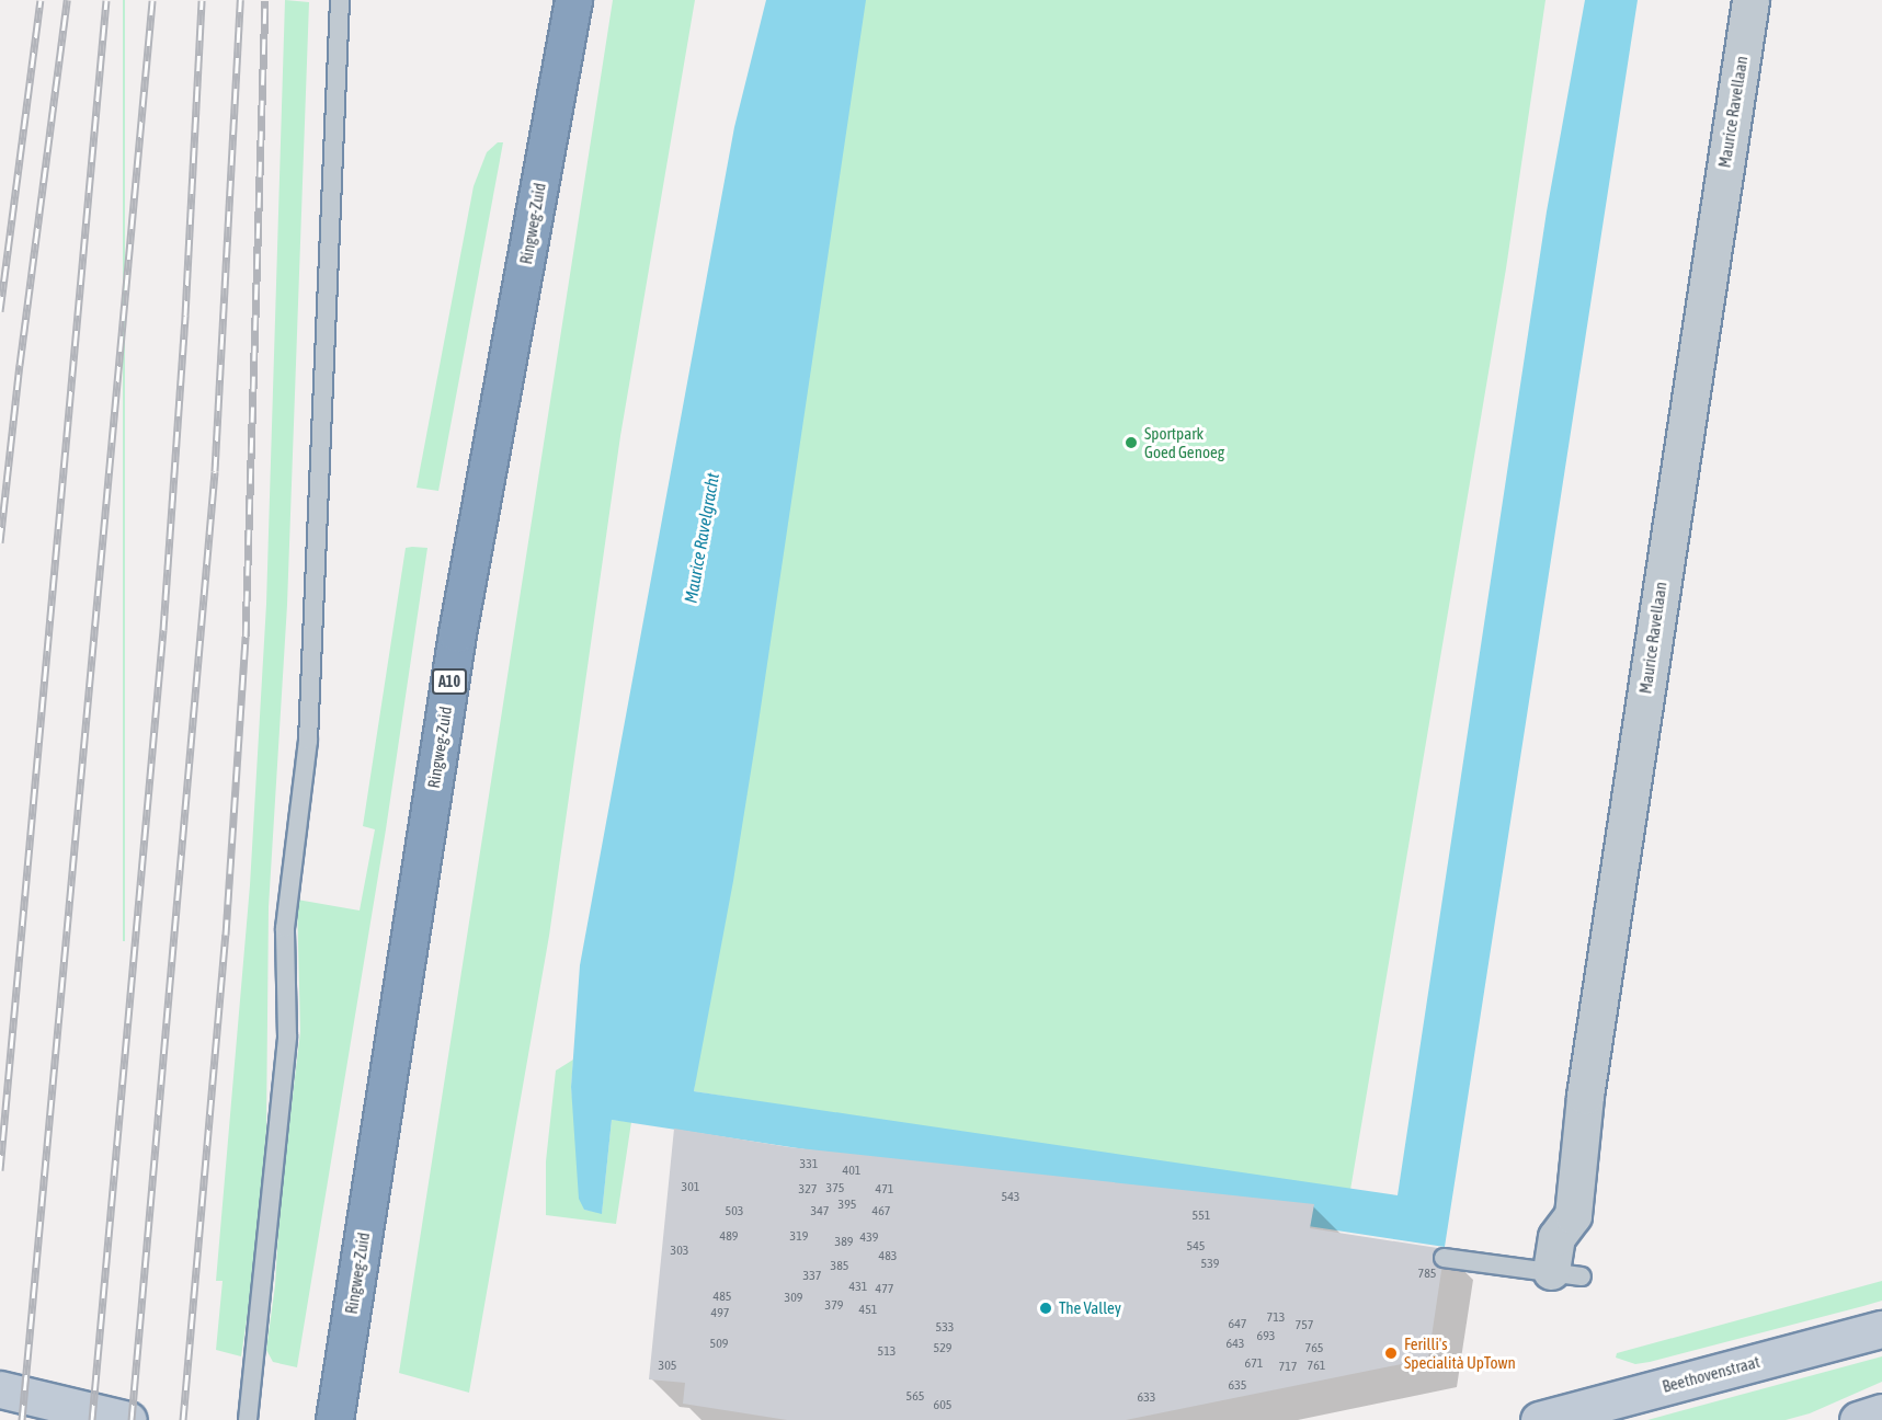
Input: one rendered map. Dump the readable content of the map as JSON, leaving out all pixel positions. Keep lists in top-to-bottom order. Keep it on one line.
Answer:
{"streets":{"highway":["Ringweg-Zuid","A10"],"main road":["Beethovenstraat"],"street":["Maurice Ravellaan"]},"water":["Maurice Ravelgracht"],"places":["Sportpark Goed Genoeg","The Valley","Ferilli's Specialità UpTown"],"house_numbers":["331","401","301","375","327","471","543","395","503","347","467","551","489","319","439","389","545","303","483","539","385","785","337","431","477","485","309","379","451","497","713","647","757","533","693","509","643","529","765","513","671","305","761","717","635","565","633","605"]}
